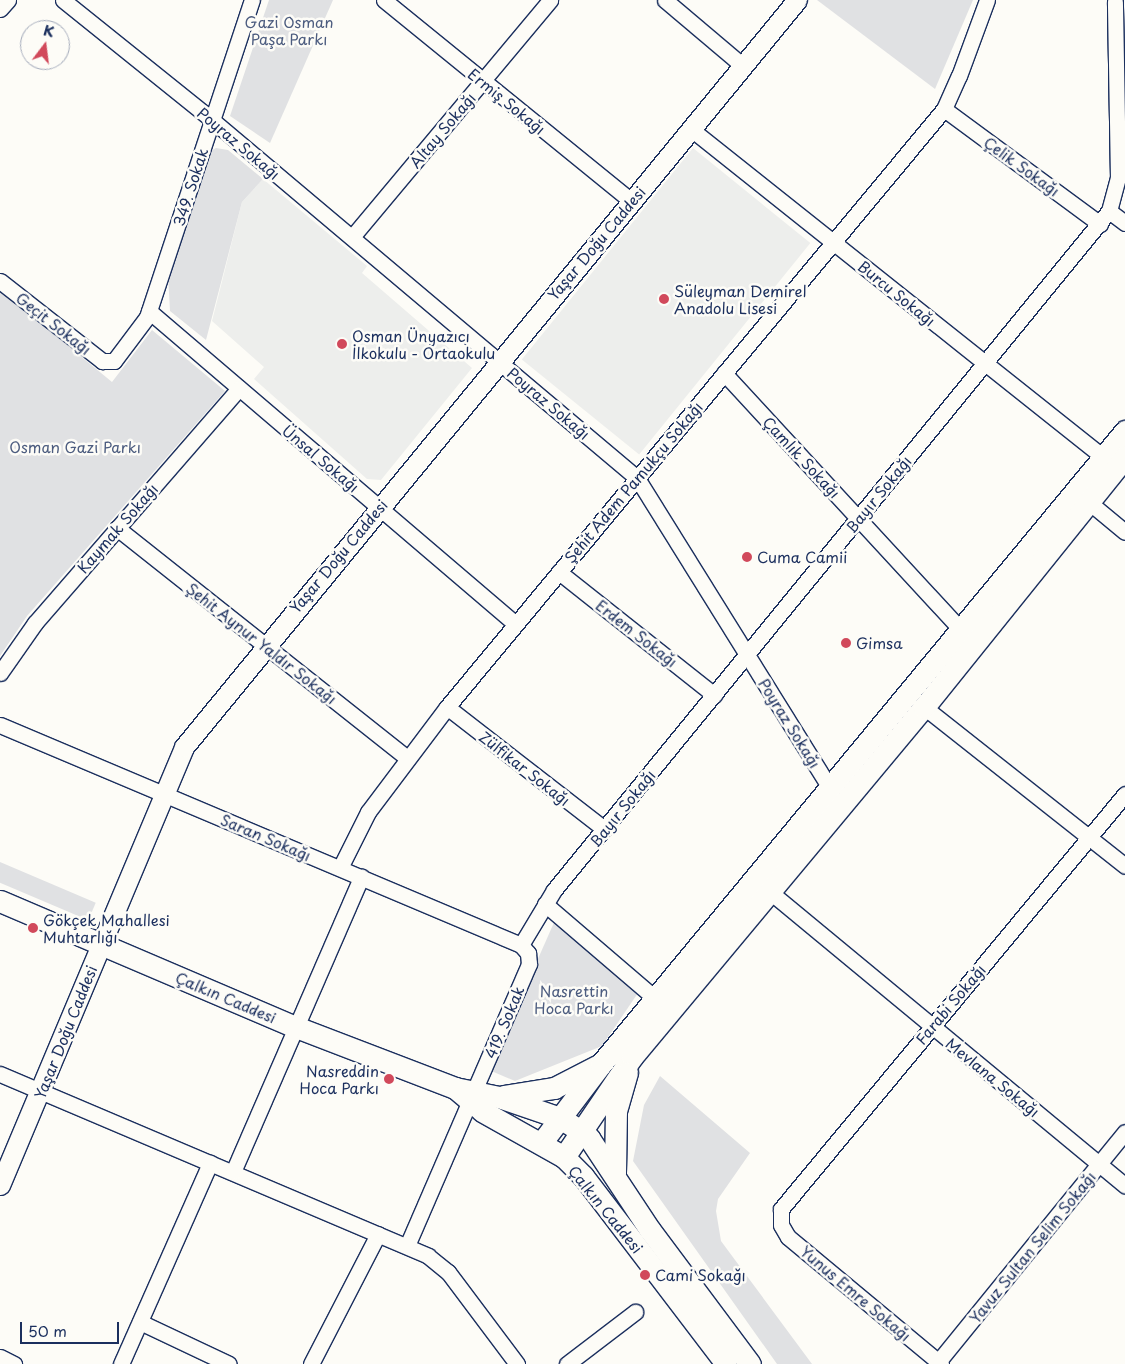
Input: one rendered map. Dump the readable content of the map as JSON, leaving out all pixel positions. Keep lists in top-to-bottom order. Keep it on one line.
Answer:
{"streets":{"main road":["Çalkın Caddesi"],"street":["Ermiş Sokağı","Altay Sokağı","Poyraz Sokağı","Çelik Sokağı","349. Sokak","Yaşar Doğu Caddesi","Burcu Sokağı","Geçit Sokağı","Çamlık Sokağı","Ünsal Sokağı","Şehit Adem Pamukçu Sokağı","Bayır Sokağı","Kaymak Sokağı","Erdem Sokağı","Şehit Aynur Yaldır Sokağı","Zülfikar Sokağı","Saran Sokağı","Farabi Sokağı","419. Sokak","Mevlana Sokağı","Yavuz Sultan Selim Sokağı","Yunus Emre Sokağı"]},"crossings":[["Ermiş Sokağı","Altay Sokağı"],["Ermiş Sokağı","Yaşar Doğu Caddesi"],["Altay Sokağı","Poyraz Sokağı"],["Poyraz Sokağı","349. Sokak"],["Poyraz Sokağı","Yaşar Doğu Caddesi"],["Poyraz Sokağı","Şehit Adem Pamukçu Sokağı"],["Poyraz Sokağı","Bayır Sokağı"],["Çelik Sokağı","Şehit Adem Pamukçu Sokağı"],["Çelik Sokağı","Bayır Sokağı"],["349. Sokak","Geçit Sokağı"],["349. Sokak","Ünsal Sokağı"],["Yaşar Doğu Caddesi","Burcu Sokağı"],["Yaşar Doğu Caddesi","Ünsal Sokağı"],["Yaşar Doğu Caddesi","Şehit Aynur Yaldır Sokağı"],["Yaşar Doğu Caddesi","Saran Sokağı"],["Yaşar Doğu Caddesi","Çalkın Caddesi"],["Burcu Sokağı","Şehit Adem Pamukçu Sokağı"],["Burcu Sokağı","Bayır Sokağı"],["Çamlık Sokağı","Şehit Adem Pamukçu Sokağı"],["Çamlık Sokağı","Bayır Sokağı"],["Ünsal Sokağı","Şehit Adem Pamukçu Sokağı"],["Ünsal Sokağı","Kaymak Sokağı"],["Şehit Adem Pamukçu Sokağı","Erdem Sokağı"],["Şehit Adem Pamukçu Sokağı","Şehit Aynur Yaldır Sokağı"],["Şehit Adem Pamukçu Sokağı","Zülfikar Sokağı"],["Şehit Adem Pamukçu Sokağı","Saran Sokağı"],["Bayır Sokağı","Erdem Sokağı"],["Bayır Sokağı","Zülfikar Sokağı"],["Bayır Sokağı","Saran Sokağı"],["Bayır Sokağı","419. Sokak"],["Kaymak Sokağı","Şehit Aynur Yaldır Sokağı"],["Saran Sokağı","419. Sokak"],["Çalkın Caddesi","419. Sokak"],["Farabi Sokağı","Mevlana Sokağı"],["Farabi Sokağı","Yunus Emre Sokağı"],["Mevlana Sokağı","Yavuz Sultan Selim Sokağı"],["Yavuz Sultan Selim Sokağı","Yunus Emre Sokağı"]],"parks":["Gazi Osman Paşa Parkı","Osman Gazi Parkı","Nasrettin Hoca Parkı"],"places":["Süleyman Demirel Anadolu Lisesi","Osman Ünyazıcı İlkokulu - Ortaokulu","Cuma Camii","Gimsa","Gökçek Mahallesi Muhtarlığı","Nasreddin Hoca Parkı","Cami Sokağı"],"scale_bar":"50 m","north":"top"}
